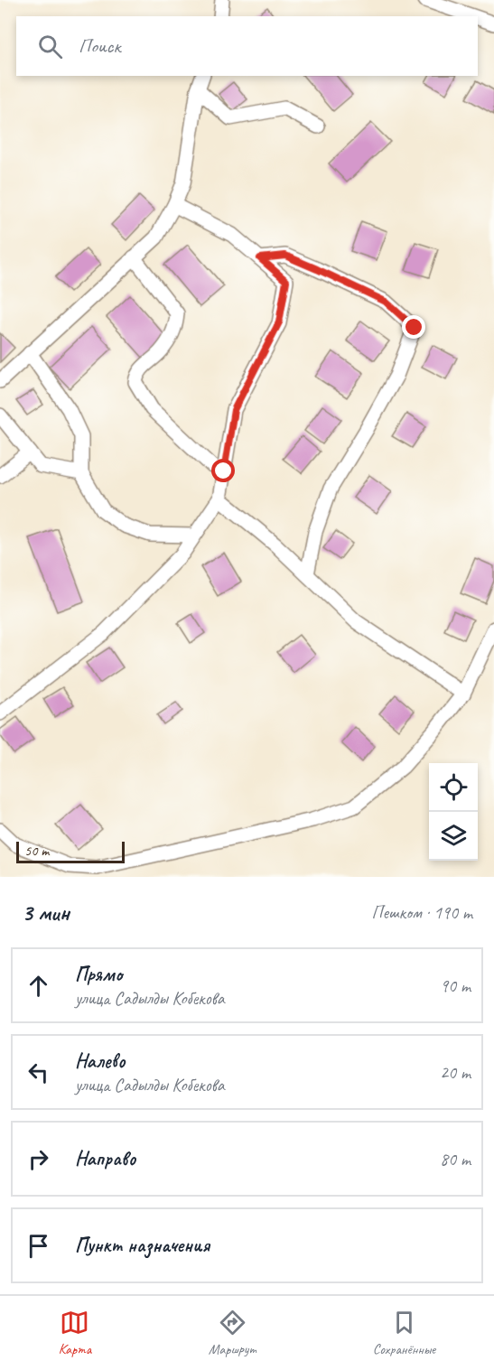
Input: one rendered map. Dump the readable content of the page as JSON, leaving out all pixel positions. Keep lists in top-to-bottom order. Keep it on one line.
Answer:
{"scale_bar":"50 m","page":{"search":"Поиск","scale":"50 m","heading":["3 мин","Пешком · 190 m"],"list":[["Прямо","улица Садылды Кобекова","90 m"],["Налево","улица Садылды Кобекова","20 m"],["Направо","80 m"],"Пункт назначения"],"nav":["Карта","Маршрут","Сохранённые"]}}
